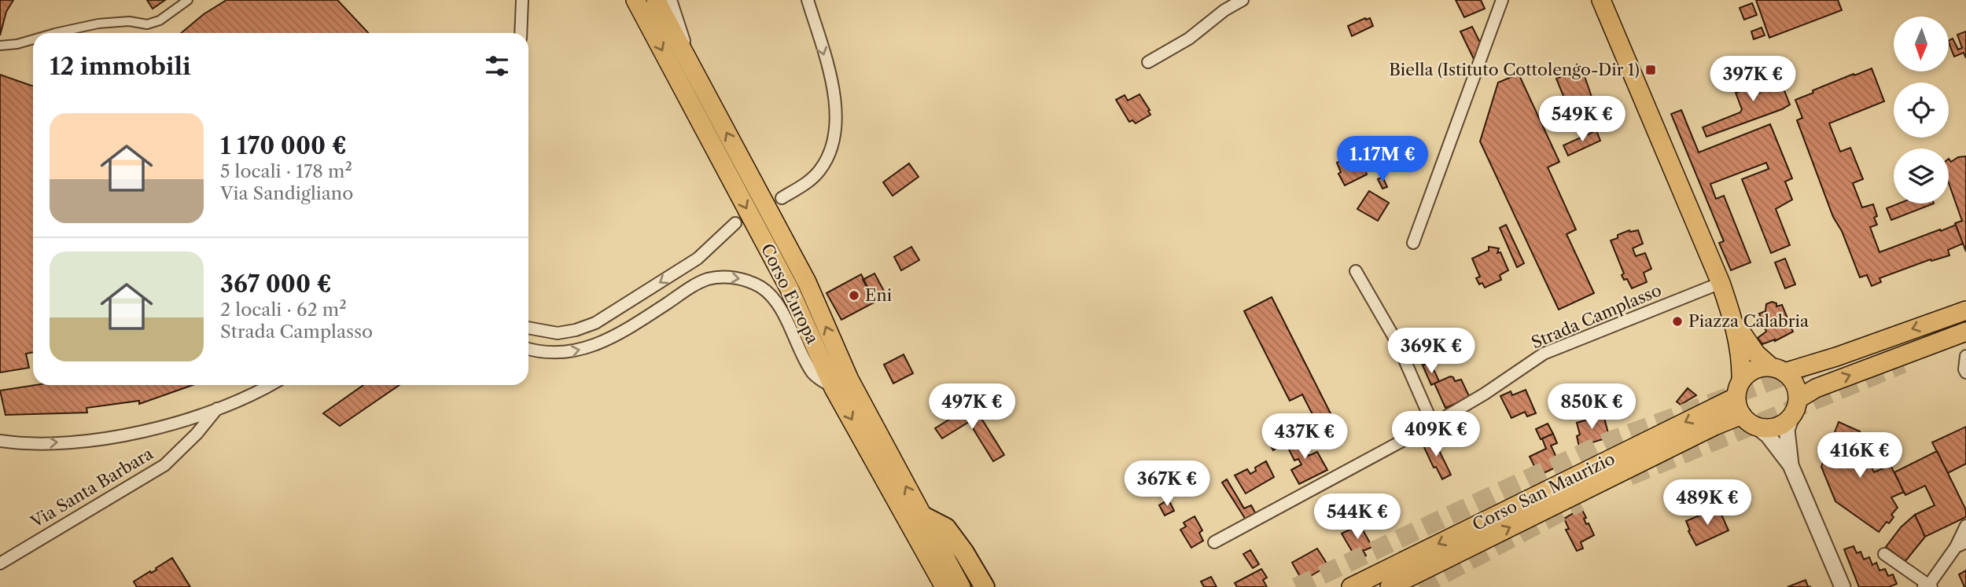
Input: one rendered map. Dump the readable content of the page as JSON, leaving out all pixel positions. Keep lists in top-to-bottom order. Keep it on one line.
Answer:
{"streets":{"main road":["Corso Europa","Corso San Maurizio"],"street":["Strada Camplasso","Via Santa Barbara"]},"places":{"transit":["Biella (Istituto Cottolengo-Dir 1)"],"other":["Eni","Piazza Calabria"]},"north":"bottom","page":{"heading":"12 immobili","price":["397K €","549K €","1.17M €","369K €","497K €","850K €","409K €","437K €","416K €","367K €","489K €","544K €"],"list":[{"name":"1 170 000 €","note":"5 locali · 178 m² · Via Sandigliano"},{"name":"367 000 €","note":"2 locali · 62 m² · Strada Camplasso"}]}}
